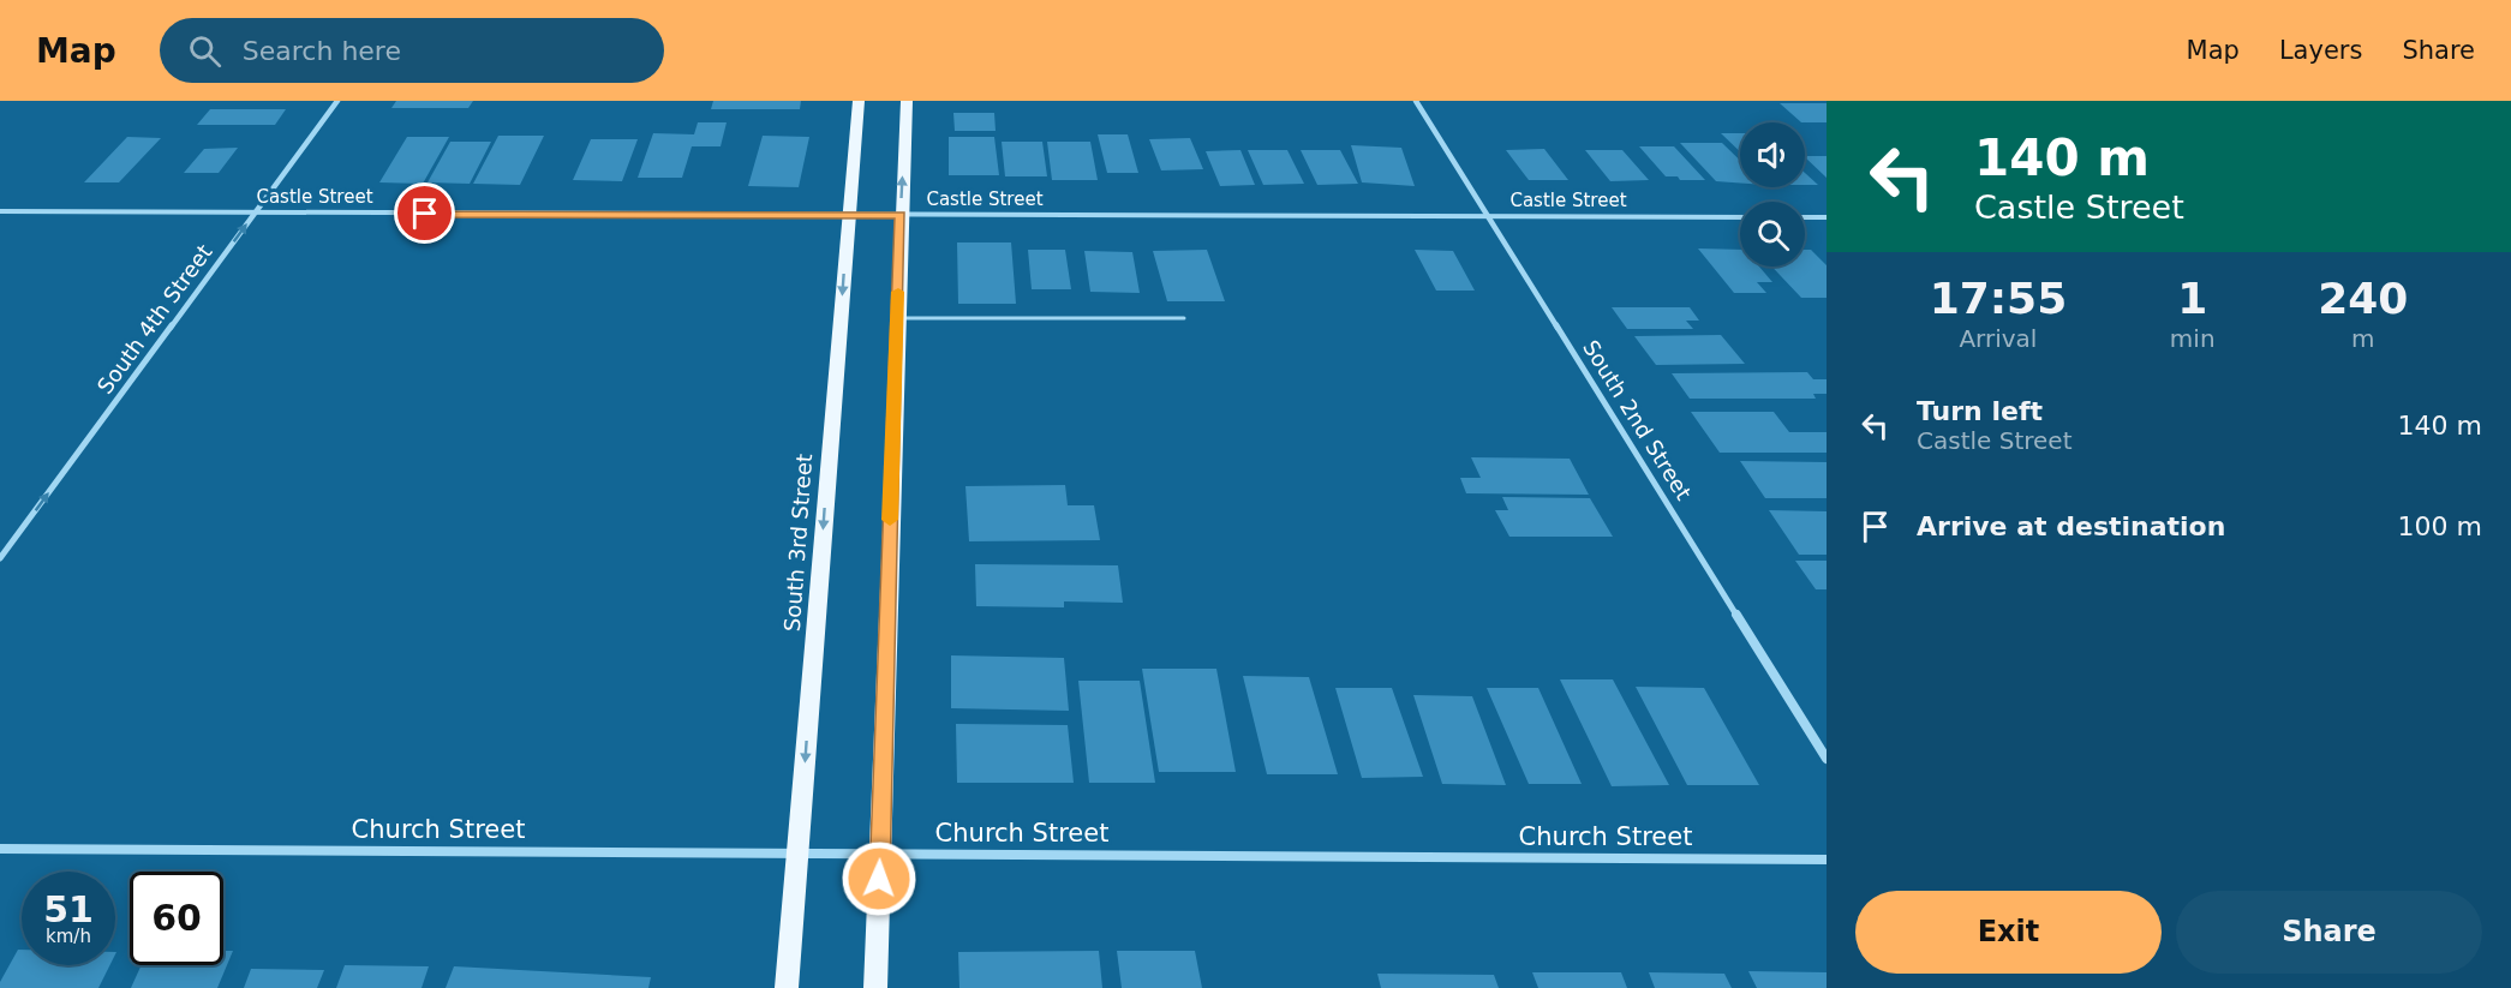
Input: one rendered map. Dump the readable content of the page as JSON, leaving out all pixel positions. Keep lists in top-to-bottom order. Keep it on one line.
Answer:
{"streets":{"main road":["South 3rd Street"],"street":["Castle Street","South 4th Street","South 2nd Street","Church Street"]},"crossings":[["Castle Street","South 4th Street"],["Castle Street","South 2nd Street"],["Castle Street","South 3rd Street"],["South 3rd Street","Church Street"]],"one_way":["South 4th Street"],"page":{"header":"Map","search":"Search here","nav":["Map","Layers","Share"],"turn":["140 m","Castle Street"],"eta":["17:55","Arrival","1","min","240","m"],"list":[{"name":"Turn left","note":"Castle Street","value":"140 m"},{"name":"Arrive at destination","value":"100 m"}],"speed":"51 km/h","limit":"60","buttons":["Exit","Share"]}}
